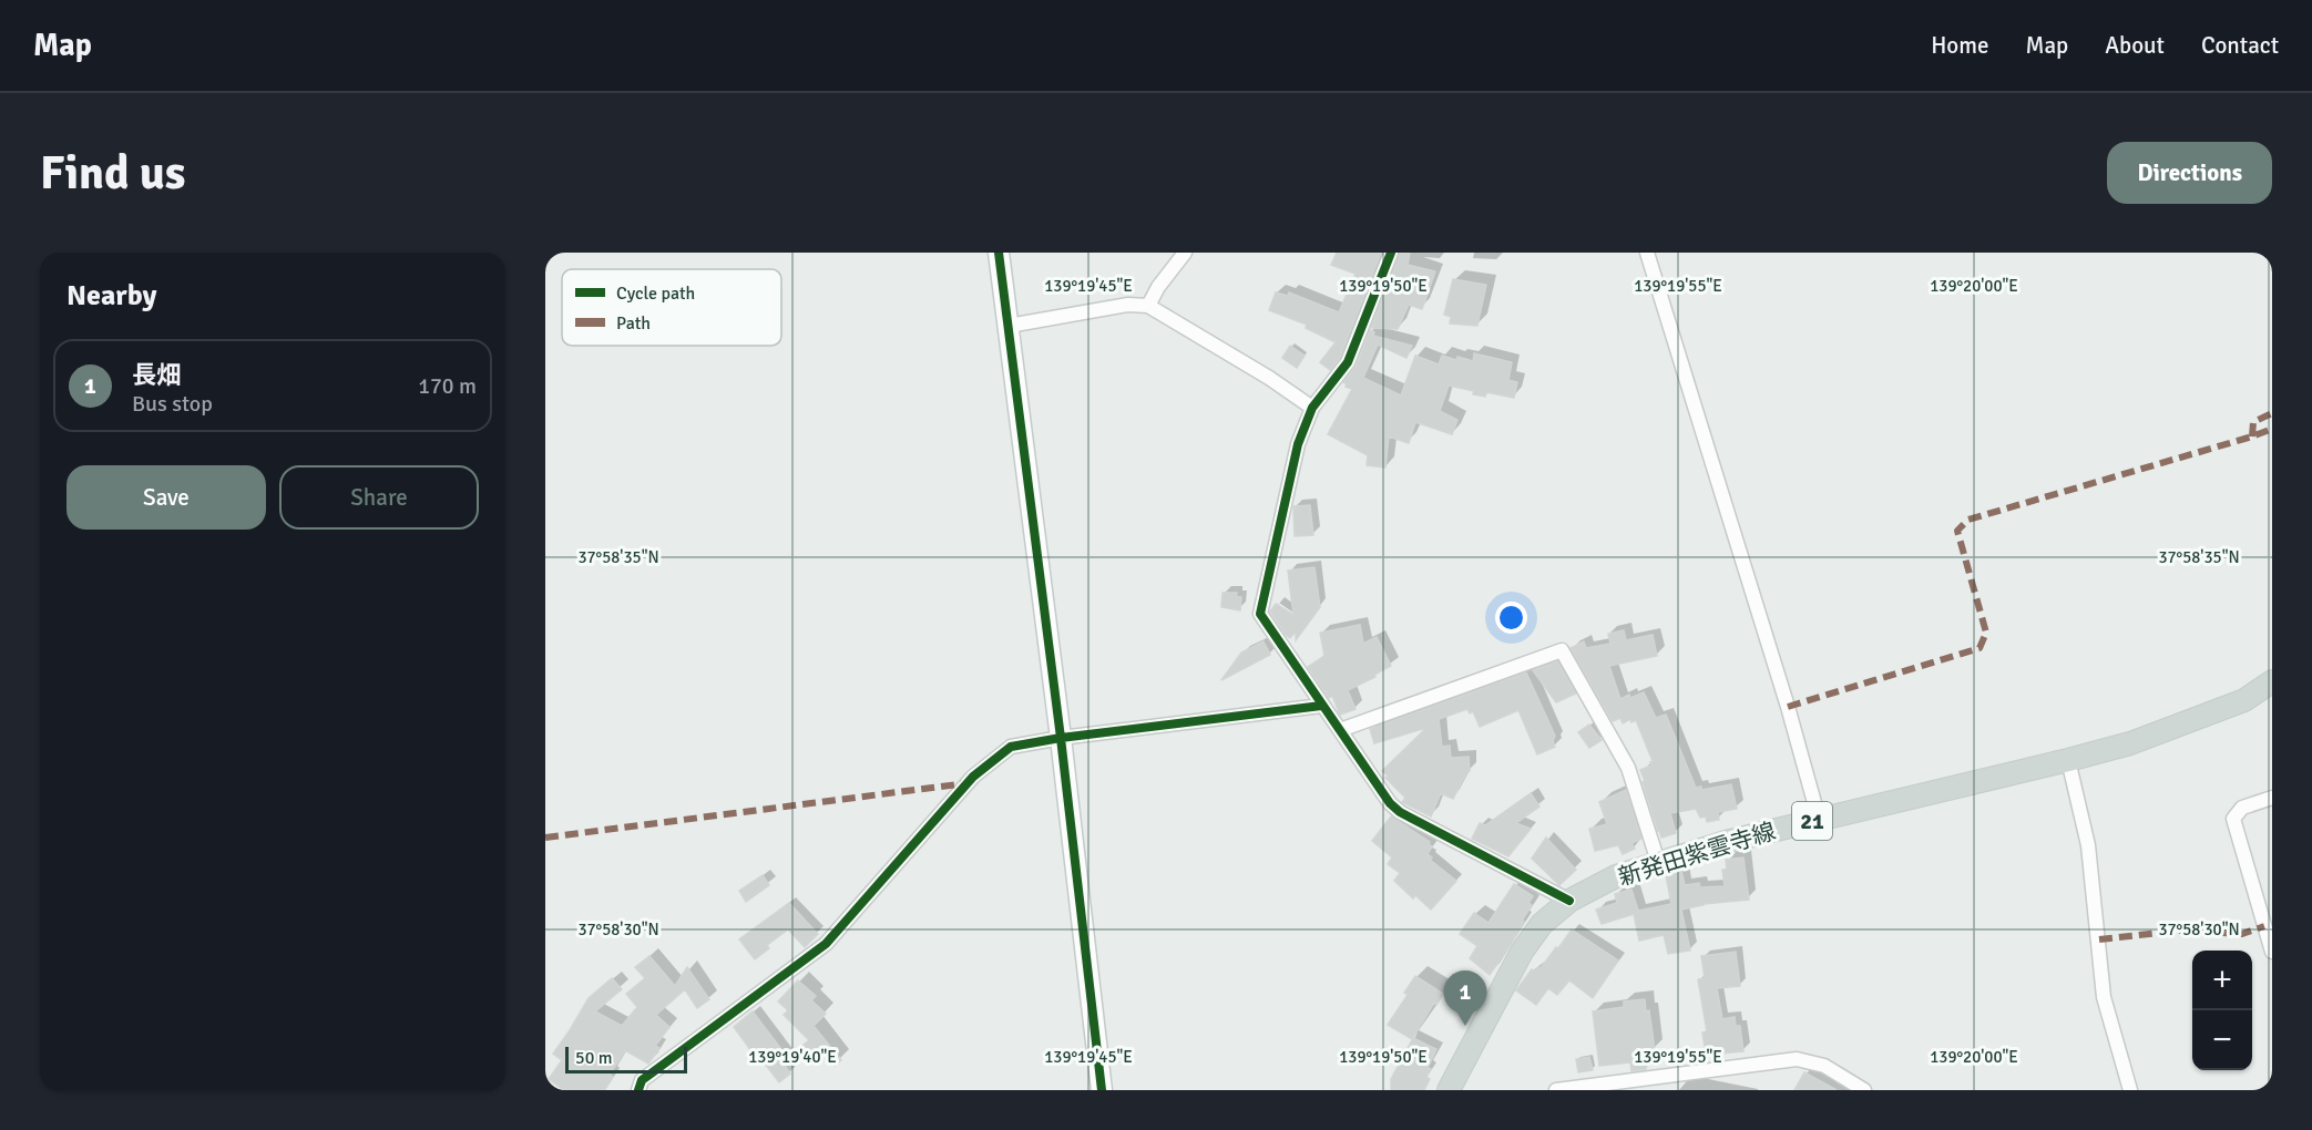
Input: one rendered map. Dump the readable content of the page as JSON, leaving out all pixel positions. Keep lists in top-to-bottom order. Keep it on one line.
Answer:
{"streets":{"main road":["21","新発田紫雲寺線"]},"legend":["Cycle path","Path"],"scale_bar":"50 m","page":{"header":"Map","nav":["Home","Map","About","Contact"],"buttons":["Directions",["Save","Share"]],"title":"Find us","heading":"Nearby","list":[{"mark":"1","name":"長畑","note":"Bus stop","value":"170 m"}],"map_buttons":["+","−"],"pins":"1","scale":"50 m"},"coordinates":["139°19'45\"E","139°19'50\"E","139°19'55\"E","139°20'00\"E","37°58'35\"N","37°58'30\"N","139°19'40\"E"]}
